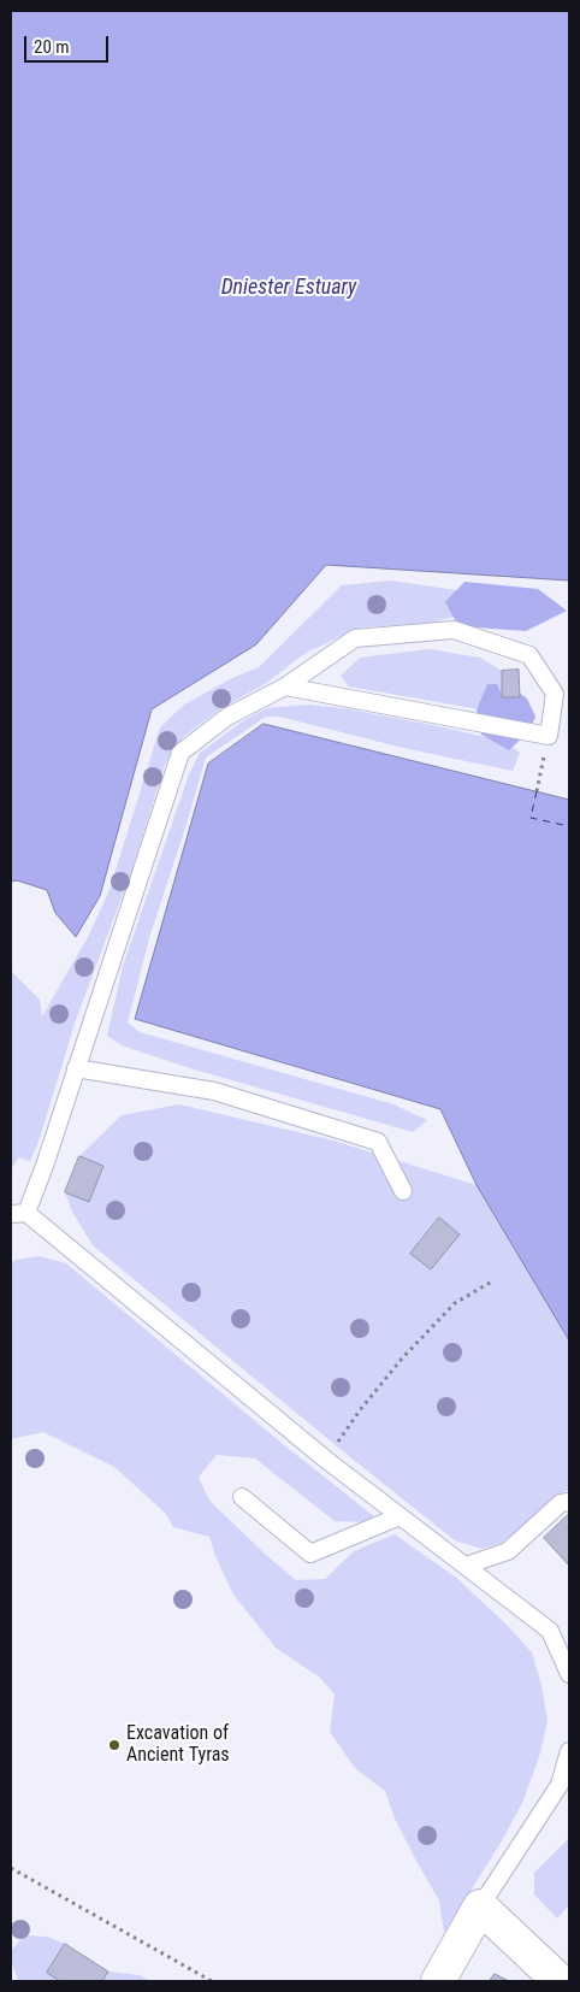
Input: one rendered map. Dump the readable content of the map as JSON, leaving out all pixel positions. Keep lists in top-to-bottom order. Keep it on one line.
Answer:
{"water":["Dniester Estuary"],"places":["Excavation of Ancient Tyras"],"scale_bar":"20 m"}
